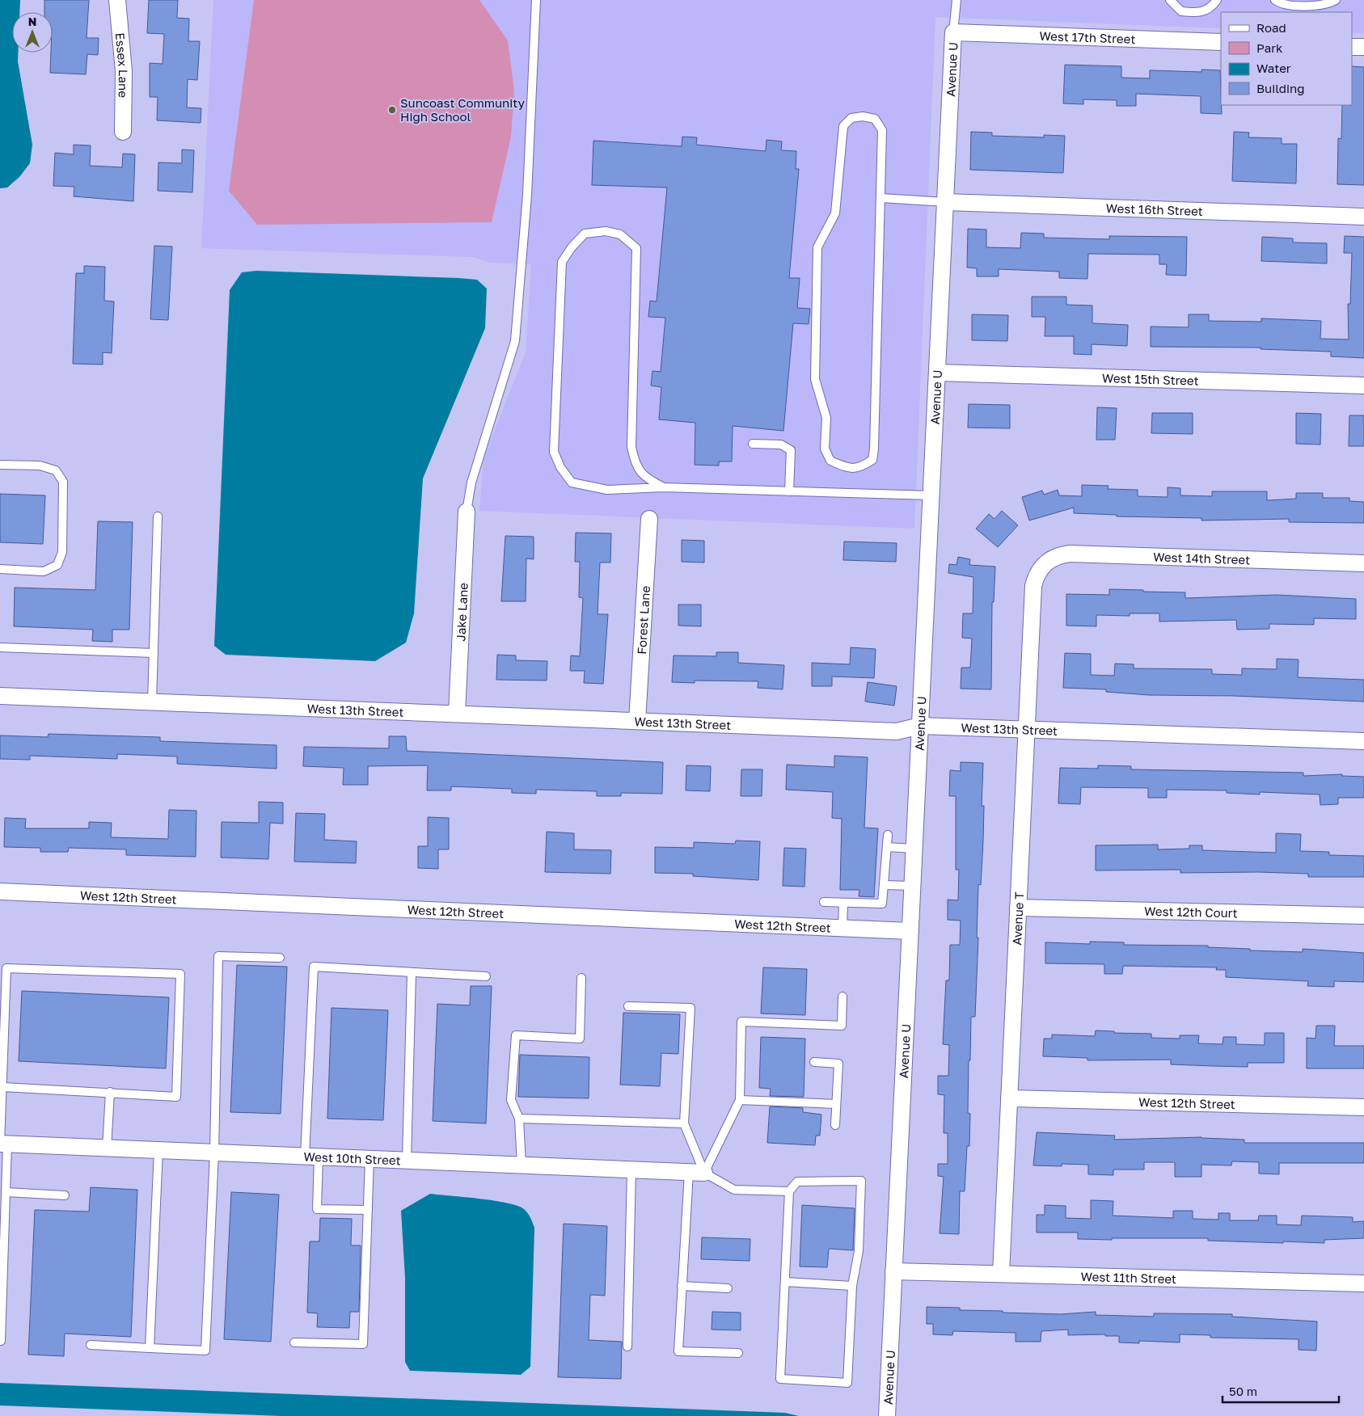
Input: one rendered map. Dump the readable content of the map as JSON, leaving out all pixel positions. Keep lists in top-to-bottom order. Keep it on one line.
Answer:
{"streets":{"street":["West 17th Street","Essex Lane","Avenue U","West 16th Street","West 15th Street","West 14th Street","Jake Lane","Forest Lane","West 13th Street","West 12th Street","West 12th Court","Avenue T","West 10th Street","West 11th Street"]},"crossings":[["West 17th Street","Avenue U"],["Avenue U","West 16th Street"],["Avenue U","West 15th Street"],["Avenue U","West 13th Street"],["Avenue U","West 12th Street"],["Avenue U","West 11th Street"],["West 14th Street","Avenue T"],["Jake Lane","West 13th Street"],["Forest Lane","West 13th Street"],["West 13th Street","Avenue T"],["West 12th Street","Avenue T"],["West 12th Court","Avenue T"],["Avenue T","West 11th Street"]],"places":["Suncoast Community High School"],"legend":["Road","Park","Water","Building"],"scale_bar":"50 m","north":"top"}
